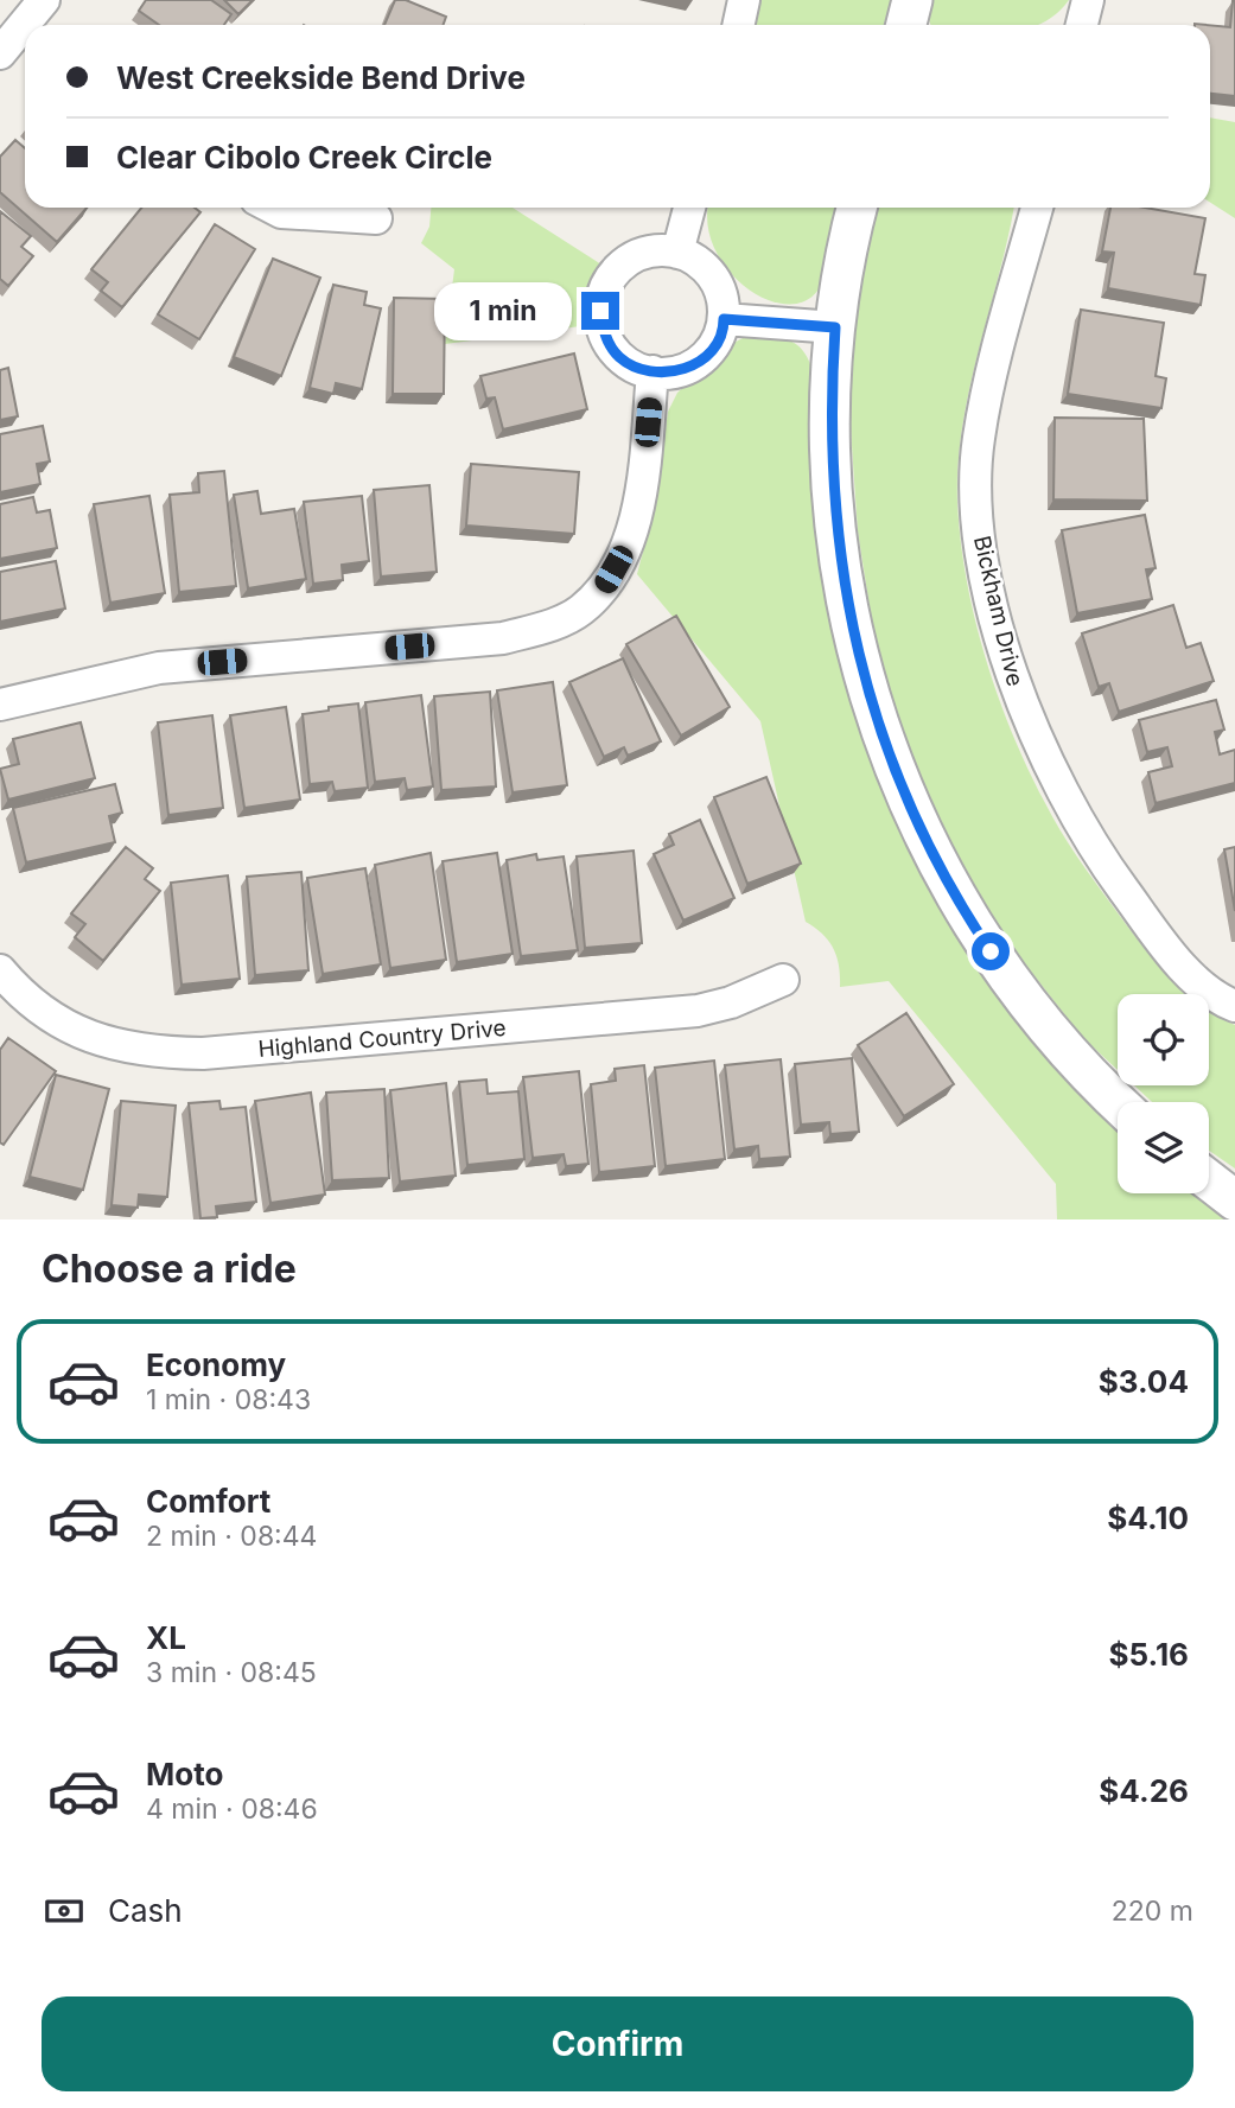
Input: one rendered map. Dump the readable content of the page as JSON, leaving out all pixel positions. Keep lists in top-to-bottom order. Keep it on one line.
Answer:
{"streets":{"street":["Bickham Drive","Highland Country Drive"]},"page":{"banner":["West Creekside Bend Drive","Clear Cibolo Creek Circle"],"bubble":"1 min","heading":"Choose a ride","list":[{"name":"Economy","note":"1 min · 08:43","value":"$3.04"},{"name":"Comfort","note":"2 min · 08:44","value":"$4.10"},{"name":"XL","note":"3 min · 08:45","value":"$5.16"},{"name":"Moto","note":"4 min · 08:46","value":"$4.26"}],"pay":["Cash","220 m"],"buttons":"Confirm"}}
